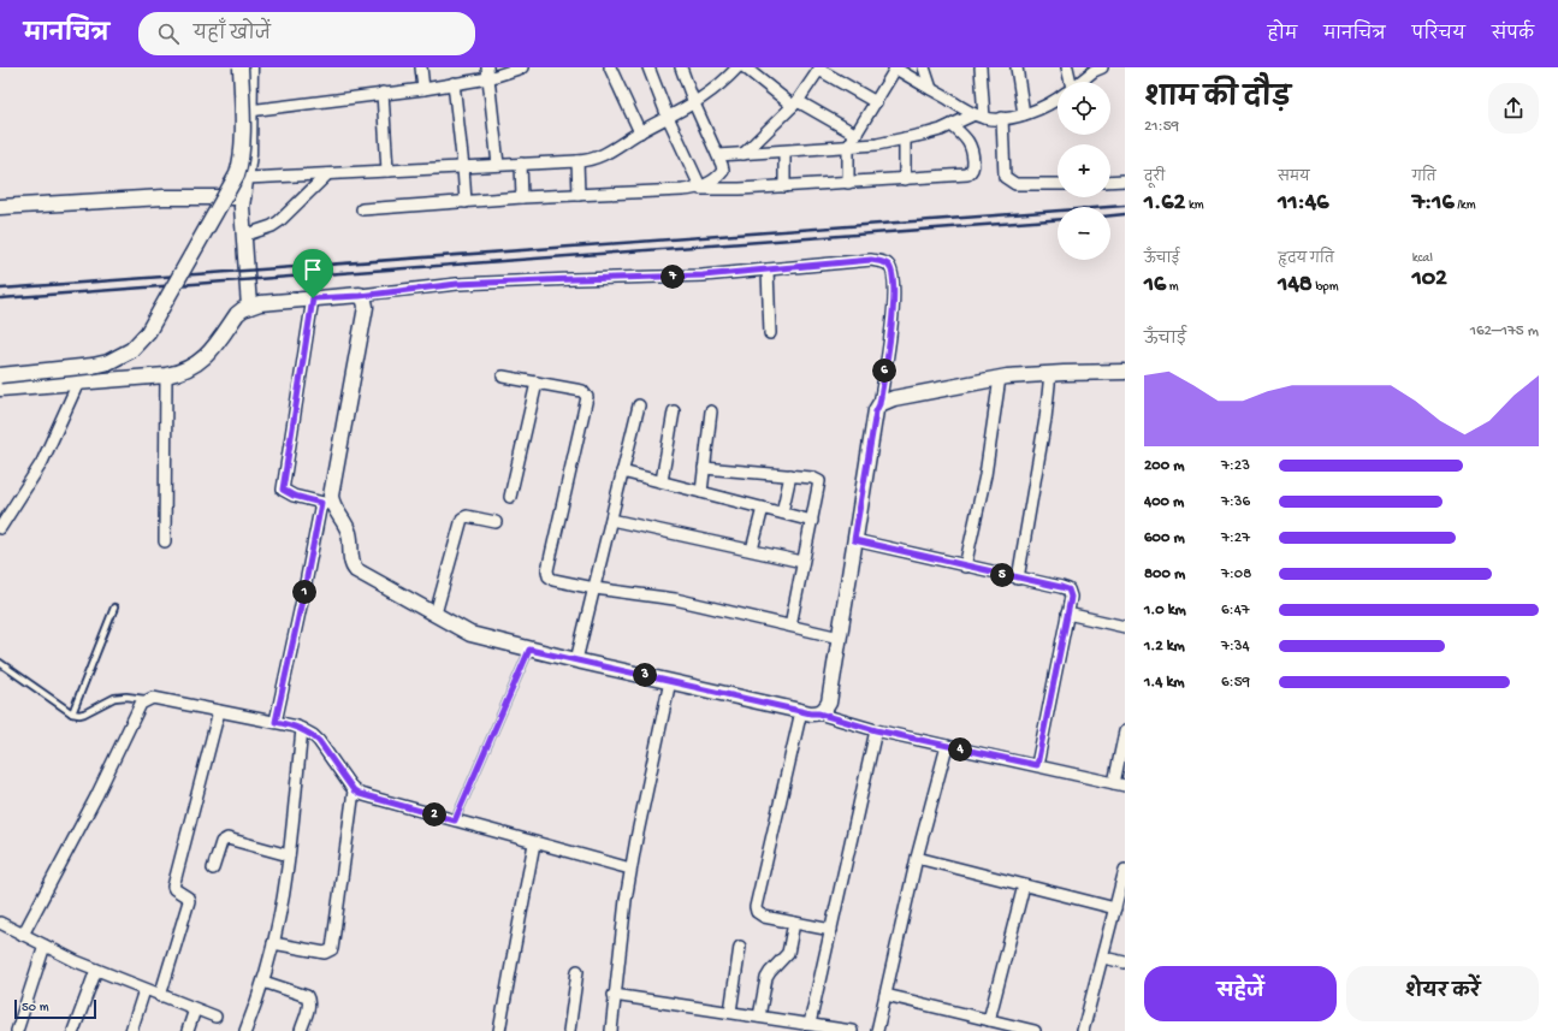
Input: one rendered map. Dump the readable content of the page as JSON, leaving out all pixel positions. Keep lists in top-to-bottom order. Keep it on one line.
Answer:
{"scale_bar":"50 m","page":{"header":"मानचित्र","search":"यहाँ खोजें","nav":["होम","मानचित्र","परिचय","संपर्क"],"heading":["शाम की दौड़","21:59"],"map_buttons":["+","−"],"stats":[["दूरी","1.62 km"],["समय","11:46"],["गति","7:16 /km"],["ऊँचाई","16 m"],["हृदय गति","148 bpm"],["kcal","102"]],"pins":["7","6","5","1","3","4","2"],"chart":["ऊँचाई","162–175 m"],"list":[{"name":"200 m","note":"7:23"},{"name":"400 m","note":"7:36"},{"name":"600 m","note":"7:27"},{"name":"800 m","note":"7:08"},{"name":"1.0 km","note":"6:47"},{"name":"1.2 km","note":"7:34"},{"name":"1.4 km","note":"6:59"}],"buttons":["सहेजें","शेयर करें"],"scale":"50 m"}}
